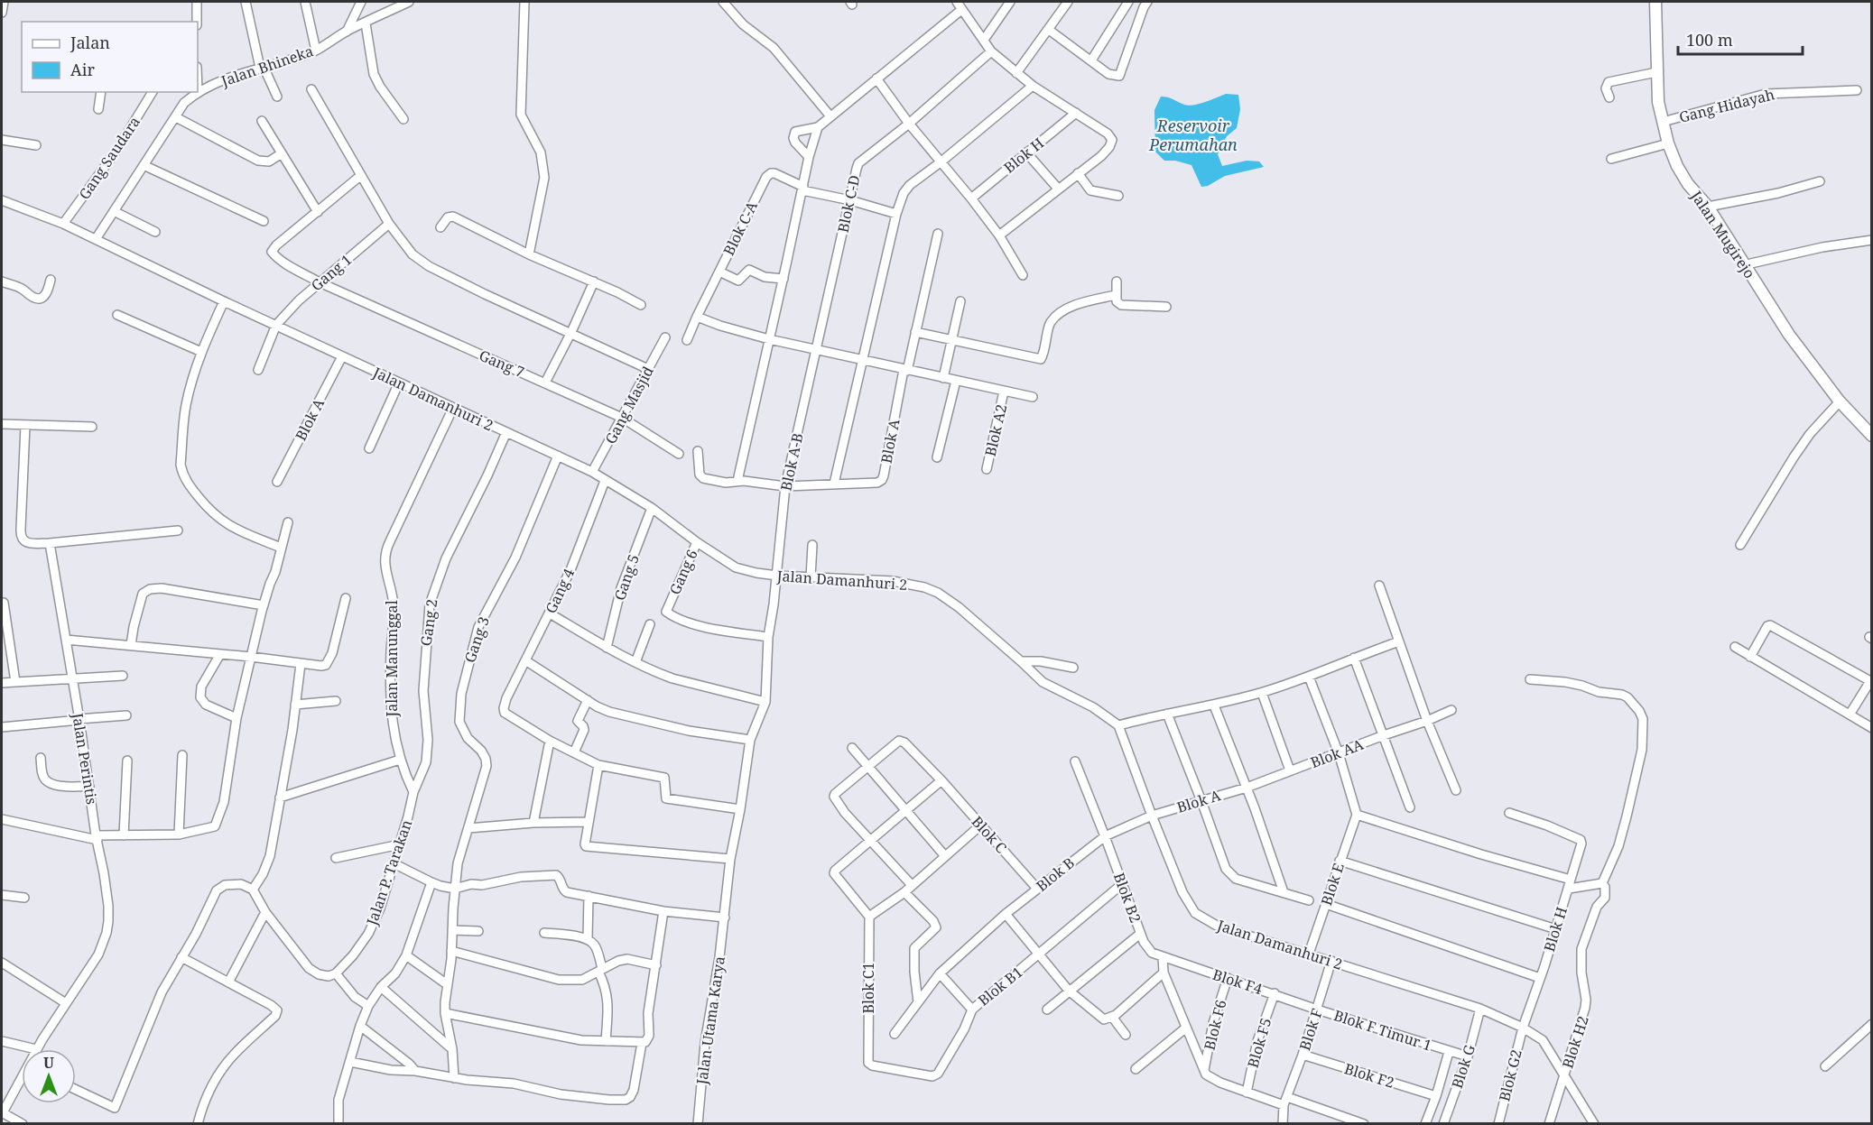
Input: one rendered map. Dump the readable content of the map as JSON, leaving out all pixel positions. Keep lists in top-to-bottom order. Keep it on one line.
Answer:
{"streets":{"street":["Jalan Bhineka","Gang Hidayah","Blok H","Gang Saudara","Blok C-D","Blok C-A","Jalan Mugirejo","Gang 1","Gang 7","Jalan Damanhuri 2","Gang Masjid","Blok A","Blok A2","Blok A-B","Gang 6","Gang 5","Gang 4","Gang 2","Gang 3","Jalan Manunggal","Blok AA","Jalan Perintis","Blok C","Jalan P. Tarakan","Blok B","Blok E","Blok B2","Blok F4","Blok B1","Blok C1","Jalan Utama Karya","Blok F6","Blok F","Blok F Timur 1","Blok H2","Blok F5","Blok G","Blok F2","Blok G2"]},"crossings":[["Jalan Bhineka","Jalan Damanhuri 2"],["Gang Hidayah","Jalan Mugirejo"],["Blok H","Jalan Damanhuri 2"],["Blok H","Blok G2"],["Gang Saudara","Jalan Damanhuri 2"],["Blok C-D","Blok A-B"],["Gang 1","Gang 7"],["Gang 1","Jalan Damanhuri 2"],["Gang 7","Gang Masjid"],["Jalan Damanhuri 2","Gang Masjid"],["Jalan Damanhuri 2","Blok A"],["Jalan Damanhuri 2","Blok A-B"],["Jalan Damanhuri 2","Gang 6"],["Jalan Damanhuri 2","Gang 5"],["Jalan Damanhuri 2","Gang 4"],["Jalan Damanhuri 2","Gang 2"],["Jalan Damanhuri 2","Gang 3"],["Jalan Damanhuri 2","Jalan Manunggal"],["Jalan Damanhuri 2","Blok E"],["Jalan Damanhuri 2","Blok F"],["Jalan Damanhuri 2","Blok H2"],["Jalan Damanhuri 2","Blok G"],["Jalan Damanhuri 2","Blok G2"],["Blok A","Blok A-B"],["Blok A","Blok AA"],["Blok A","Blok B"],["Blok A","Blok B2"],["Blok A-B","Gang 6"],["Blok A-B","Jalan Utama Karya"],["Gang 2","Jalan Manunggal"],["Gang 2","Jalan P. Tarakan"],["Jalan Manunggal","Jalan P. Tarakan"],["Blok C","Blok B"],["Blok B","Blok B2"],["Blok B2","Blok F4"],["Blok B2","Blok B1"],["Blok F4","Blok F6"],["Blok F4","Blok F"],["Blok F4","Blok F Timur 1"],["Blok F4","Blok F5"],["Blok B1","Blok C1"],["Blok F","Blok F Timur 1"],["Blok F","Blok F2"],["Blok F Timur 1","Blok G"],["Blok F Timur 1","Blok F2"]],"water":["Reservoir Perumahan"],"legend":["Jalan","Air"],"scale_bar":"100 m","north":"top"}
